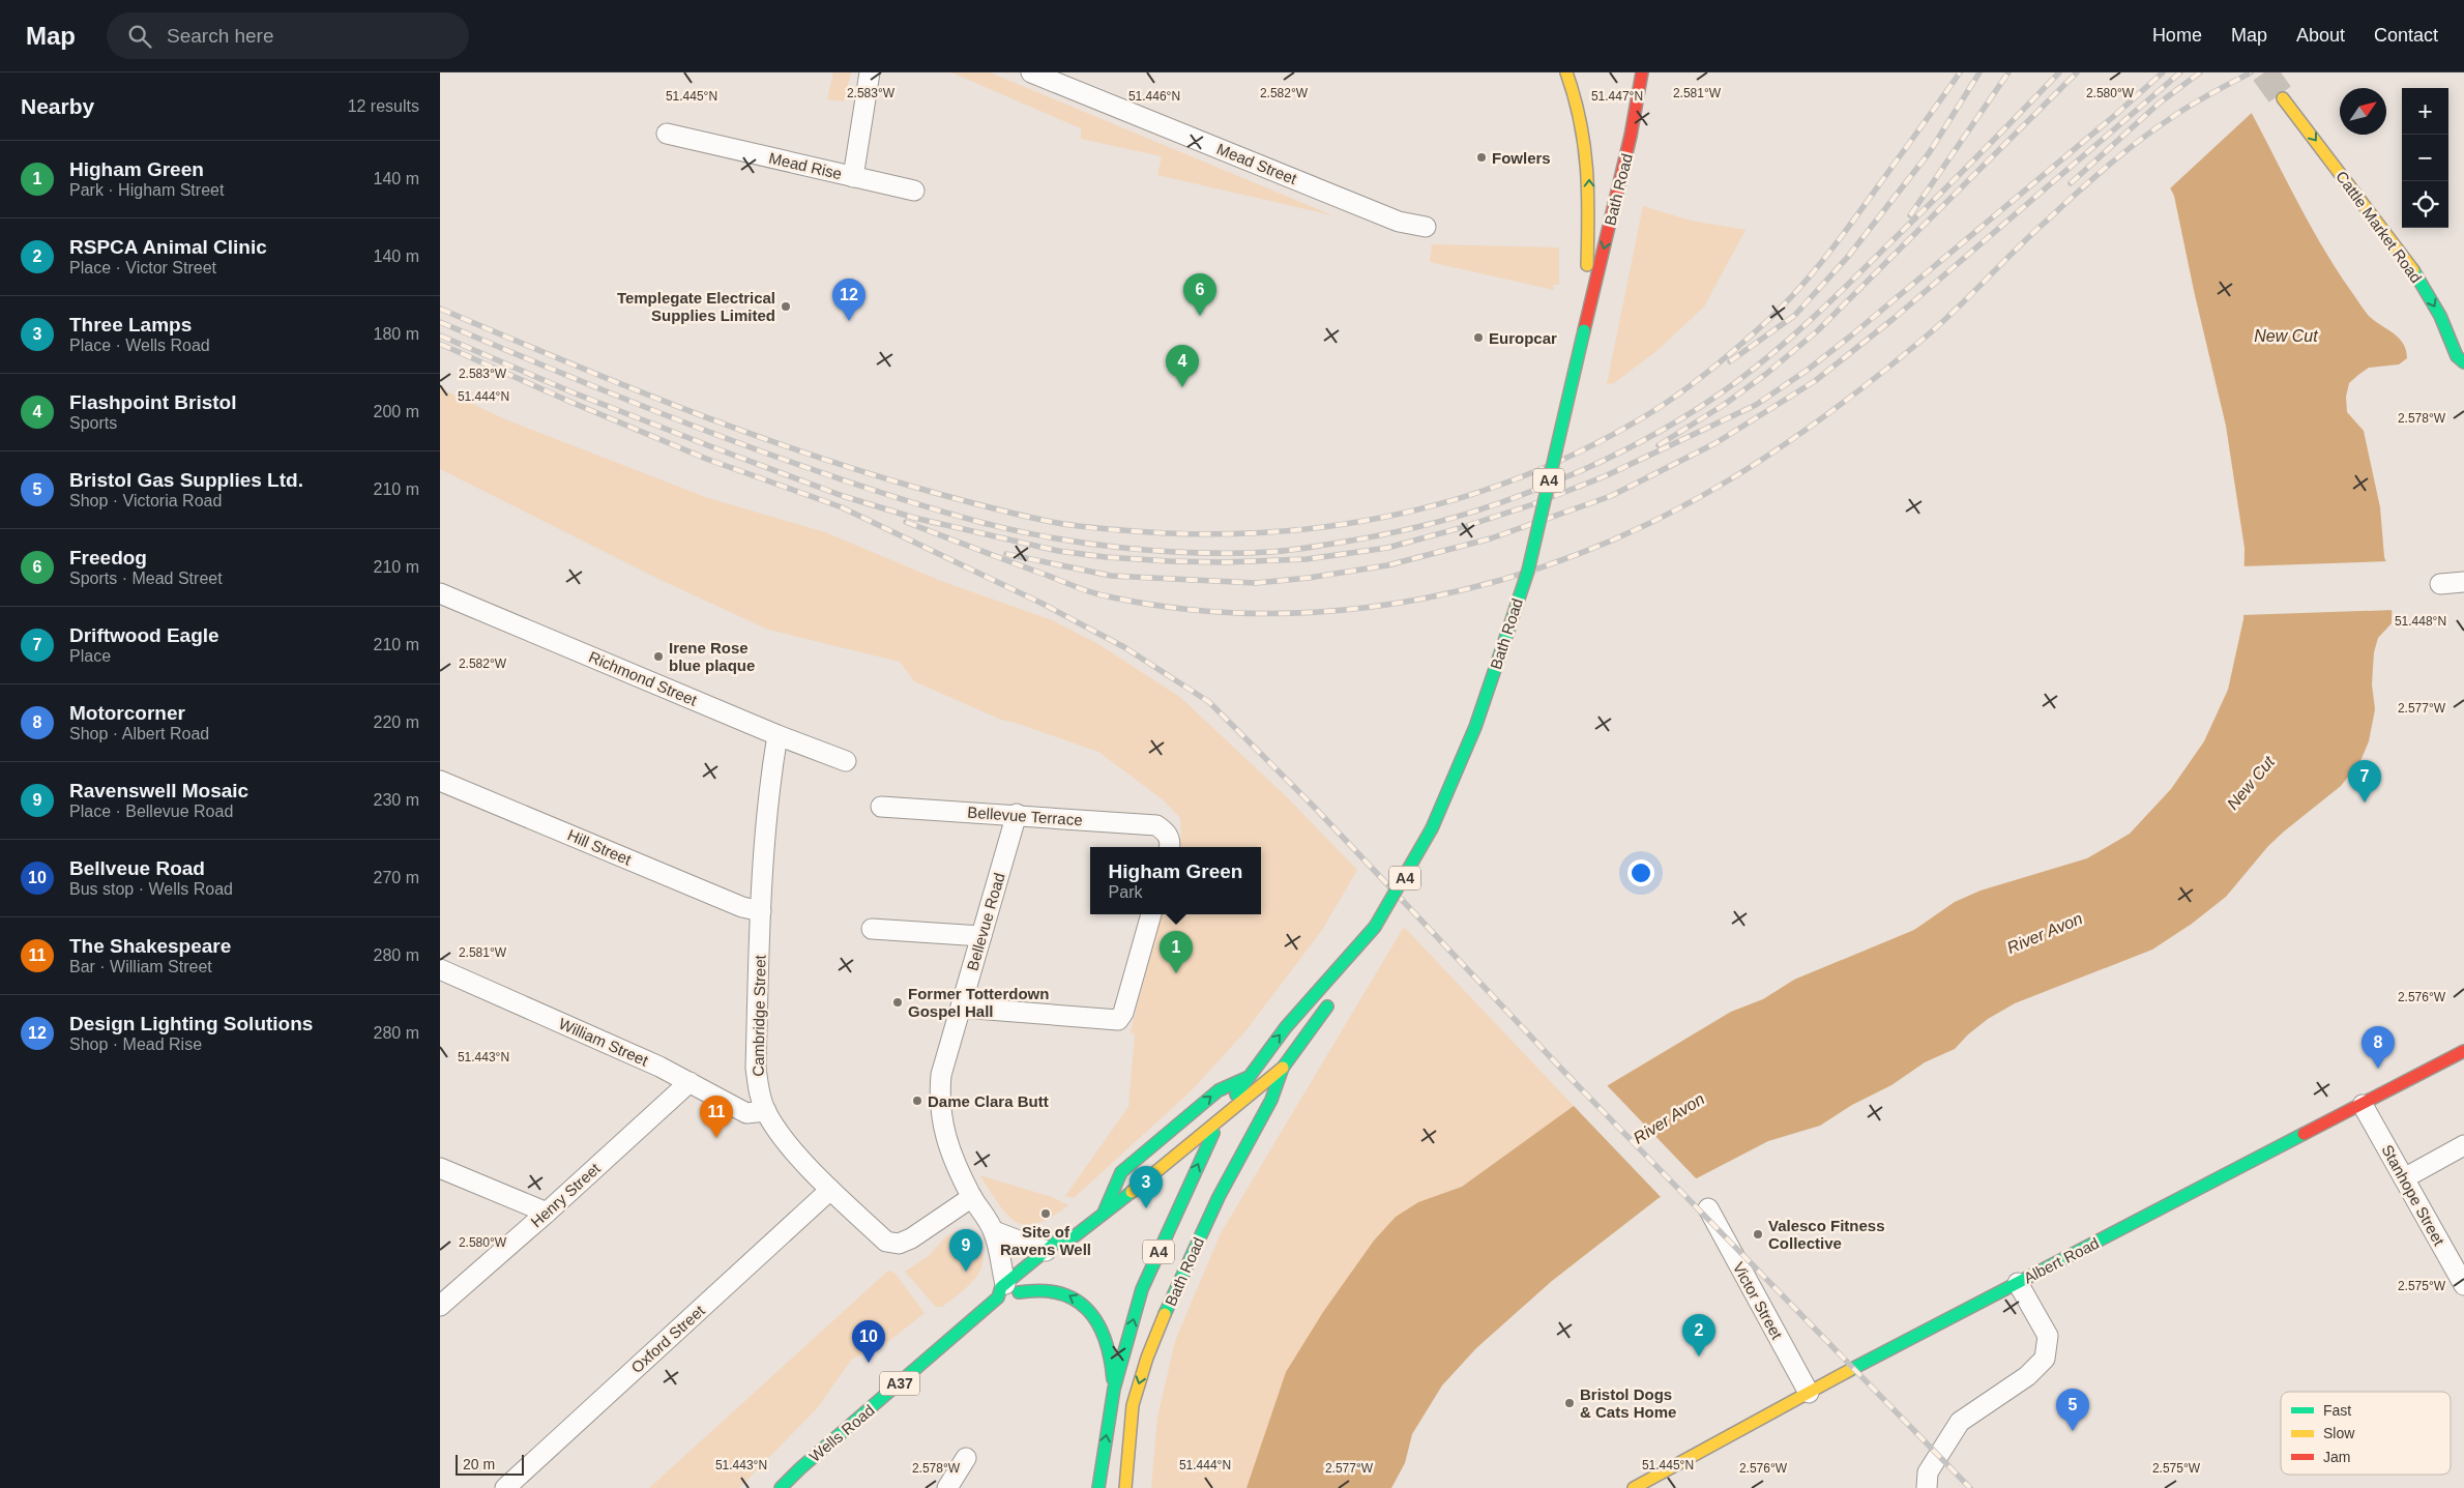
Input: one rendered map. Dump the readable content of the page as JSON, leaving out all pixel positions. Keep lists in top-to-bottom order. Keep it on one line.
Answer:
{"streets":{"main road":["Bath Road","Cattle Market Road","A4","Albert Road","A37","Wells Road"],"street":["Mead Street","Mead Rise","Richmond Street","Bellevue Terrace","Hill Street","Bellevue Road","Cambridge Street","William Street","Henry Street","Stanhope Street","Victor Street","Oxford Street"]},"crossings":[["Bath Road","A37"],["Bath Road","Wells Road"],["Richmond Street","Cambridge Street"],["Bellevue Terrace","Bellevue Road"],["Hill Street","Cambridge Street"],["Bellevue Road","Cambridge Street"],["Bellevue Road","Wells Road"],["Cambridge Street","William Street"],["Cambridge Street","Oxford Street"],["William Street","Henry Street"],["Stanhope Street","Albert Road"],["Albert Road","Victor Street"],["A37","Wells Road"]],"one_way":["Cattle Market Road"],"water":["New Cut","River Avon"],"places":["Fowlers","Templegate Electrical Supplies Limited","Europcar","Irene Rose blue plaque","Former Totterdown Gospel Hall","Dame Clara Butt","Site of Ravens Well","Valesco Fitness Collective","Bristol Dogs & Cats Home"],"legend":["Fast","Slow","Jam"],"scale_bar":"20 m","north":"top right","page":{"header":"Map","search":"Search here","nav":["Home","Map","About","Contact"],"heading":["Nearby","12 results"],"map_buttons":["+","−"],"list":[{"mark":"1","name":"Higham Green","note":"Park · Higham Street","value":"140 m"},{"mark":"2","name":"RSPCA Animal Clinic","note":"Place · Victor Street","value":"140 m"},{"mark":"3","name":"Three Lamps","note":"Place · Wells Road","value":"180 m"},{"mark":"4","name":"Flashpoint Bristol","note":"Sports","value":"200 m"},{"mark":"5","name":"Bristol Gas Supplies Ltd.","note":"Shop · Victoria Road","value":"210 m"},{"mark":"6","name":"Freedog","note":"Sports · Mead Street","value":"210 m"},{"mark":"7","name":"Driftwood Eagle","note":"Place","value":"210 m"},{"mark":"8","name":"Motorcorner","note":"Shop · Albert Road","value":"220 m"},{"mark":"9","name":"Ravenswell Mosaic","note":"Place · Bellevue Road","value":"230 m"},{"mark":"10","name":"Bellveue Road","note":"Bus stop · Wells Road","value":"270 m"},{"mark":"11","name":"The Shakespeare","note":"Bar · William Street","value":"280 m"},{"mark":"12","name":"Design Lighting Solutions","note":"Shop · Mead Rise","value":"280 m"}],"pins":["6","12","4","7","1","8","11","3","9","2","10","5"],"popup":["Higham Green","Park"],"scale":"20 m"},"coordinates":["2.582°W","2.583°W","2.581°W","2.580°W","51.445°N","51.446°N","51.447°N","51.444°N","2.578°W","51.448°N","2.577°W","2.576°W","51.443°N","2.575°W"]}
